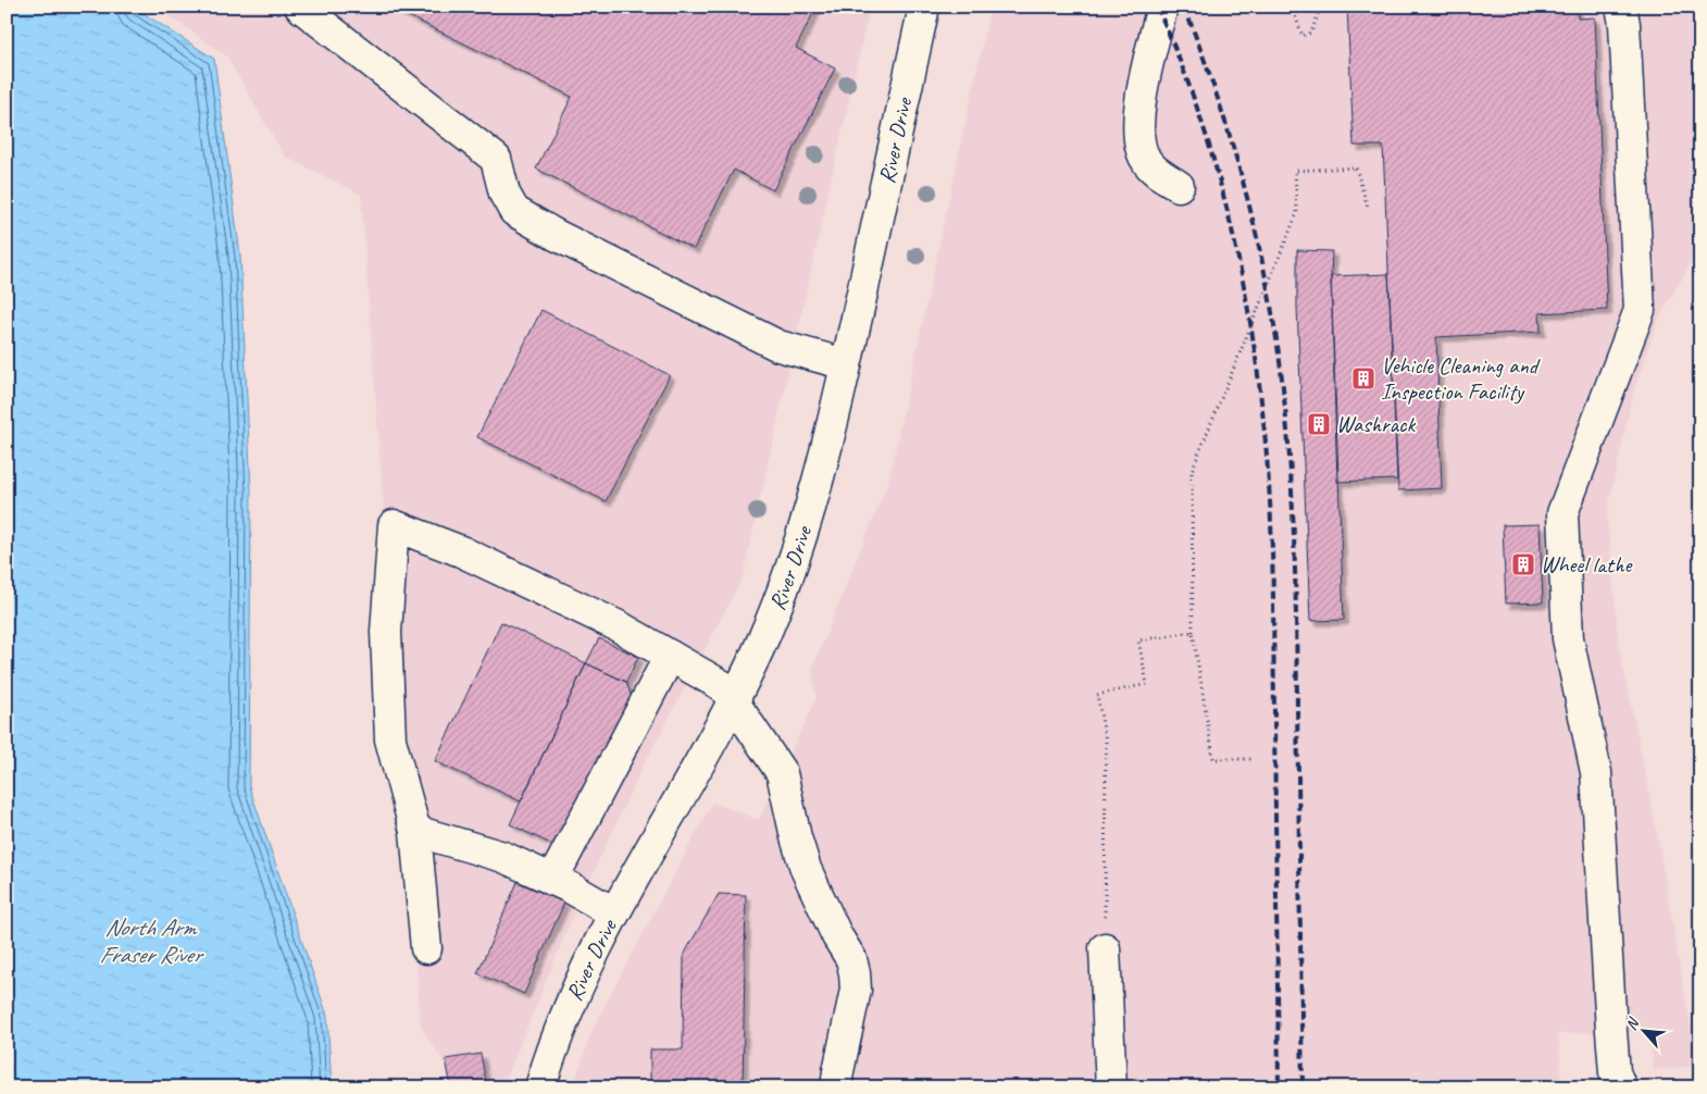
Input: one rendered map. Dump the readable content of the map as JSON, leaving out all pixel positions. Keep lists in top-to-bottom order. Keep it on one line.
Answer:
{"streets":{"street":["River Drive"]},"water":["North Arm Fraser River"],"places":{"building":["Vehicle Cleaning and Inspection Facility","Washrack","Wheel lathe"]},"north":"top left"}
